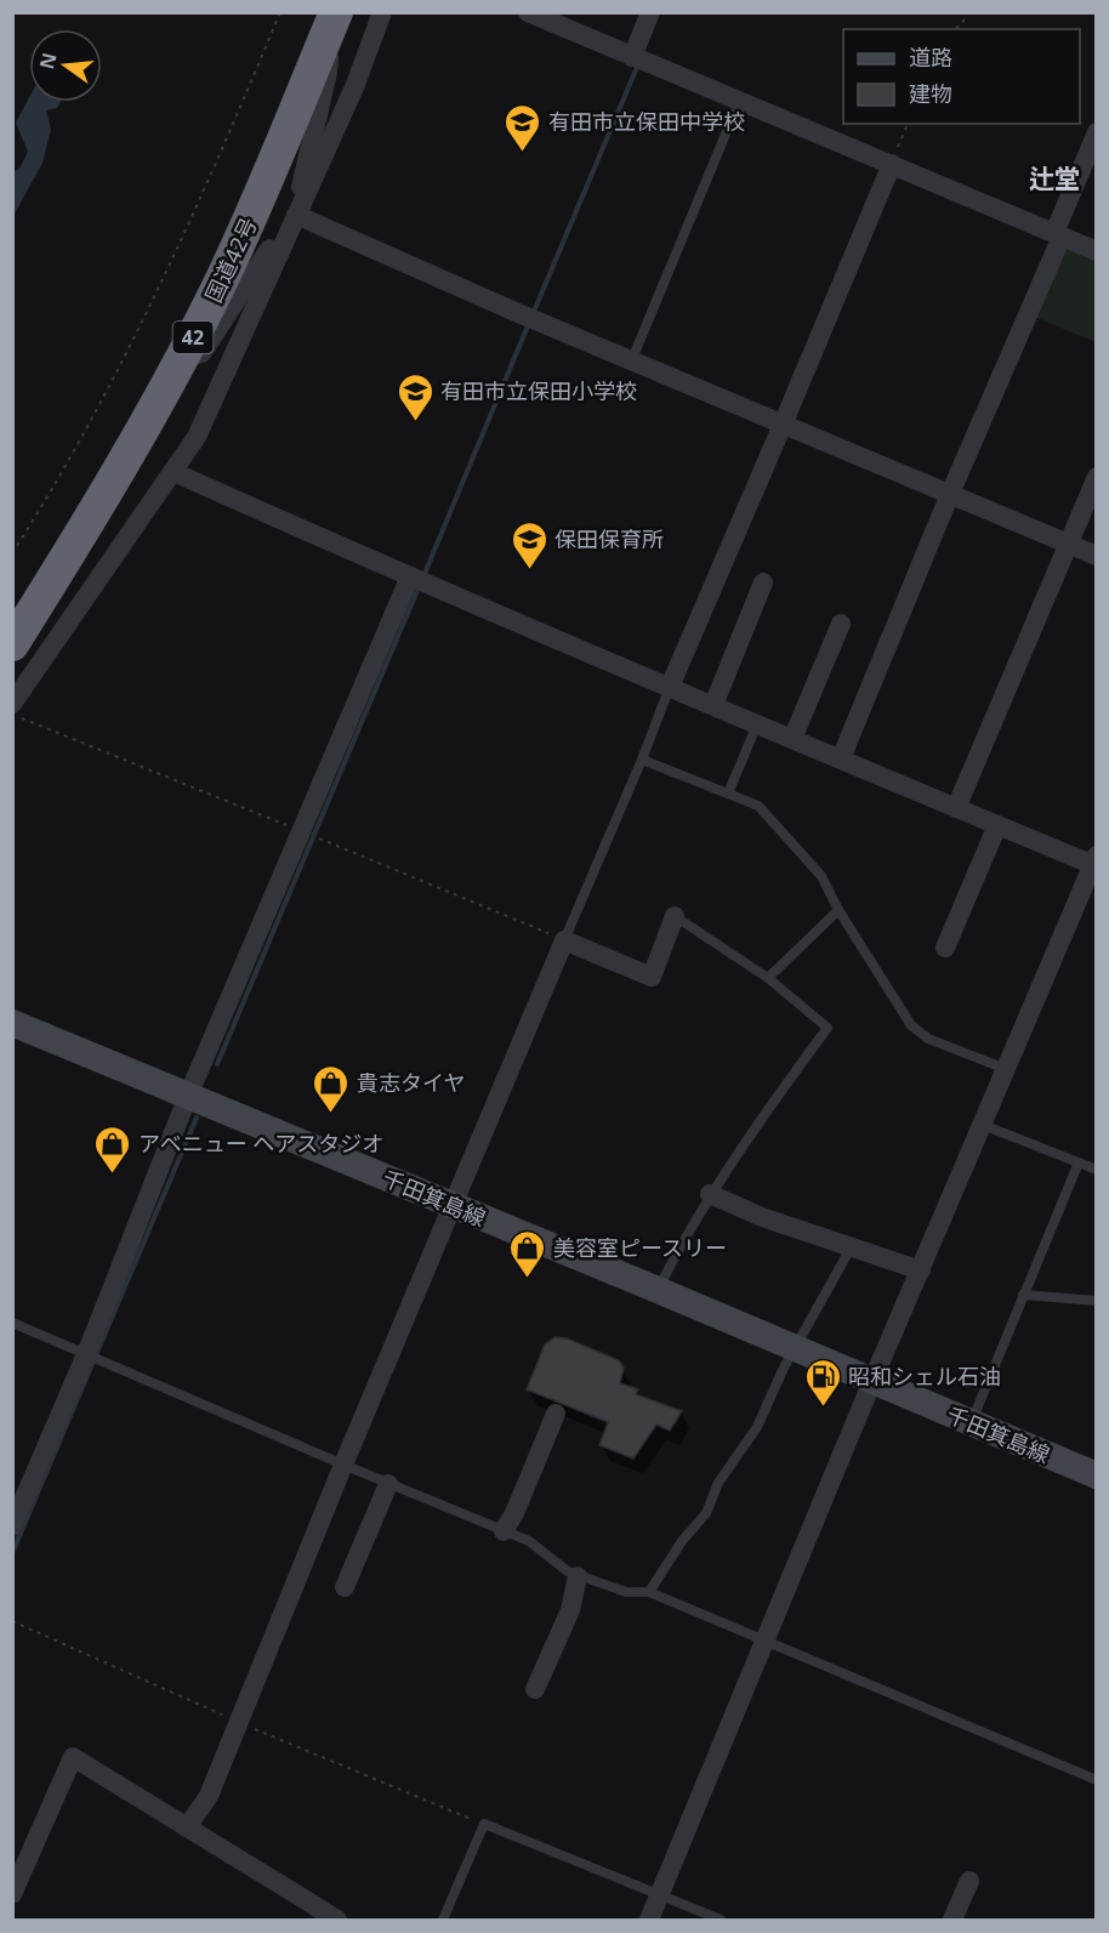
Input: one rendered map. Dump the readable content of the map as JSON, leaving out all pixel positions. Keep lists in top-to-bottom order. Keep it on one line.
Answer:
{"streets":{"highway":["国道42号","42"],"main road":["千田箕島線"]},"districts":["辻堂"],"places":{"school or university":["有田市立保田中学校","有田市立保田小学校","保田保育所"],"shop":["貴志タイヤ","アベニュー ヘアスタジオ","美容室ピースリー"],"fuel station":["昭和シェル石油"]},"legend":["道路","建物"],"north":"left"}
